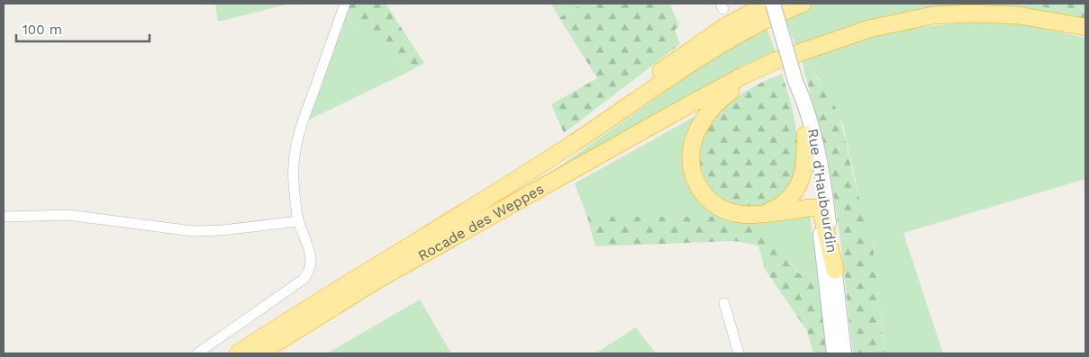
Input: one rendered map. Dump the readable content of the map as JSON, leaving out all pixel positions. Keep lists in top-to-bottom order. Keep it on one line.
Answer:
{"streets":{"highway":["Rocade des Weppes"],"main road":["Rue d'Haubourdin"]},"scale_bar":"100 m"}
